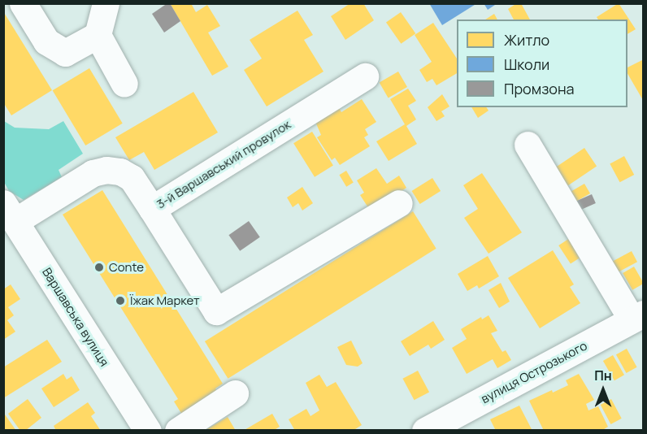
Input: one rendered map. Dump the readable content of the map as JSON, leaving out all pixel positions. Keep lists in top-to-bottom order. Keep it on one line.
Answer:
{"streets":{"street":["3-й Варшавський провулок","Варшавська вулиця","вулиця Острозького"]},"crossings":[["3-й Варшавський провулок","Варшавська вулиця"]],"places":["Conte","Їжак Маркет"],"legend":["Житло","Школи","Промзона"],"north":"top"}
